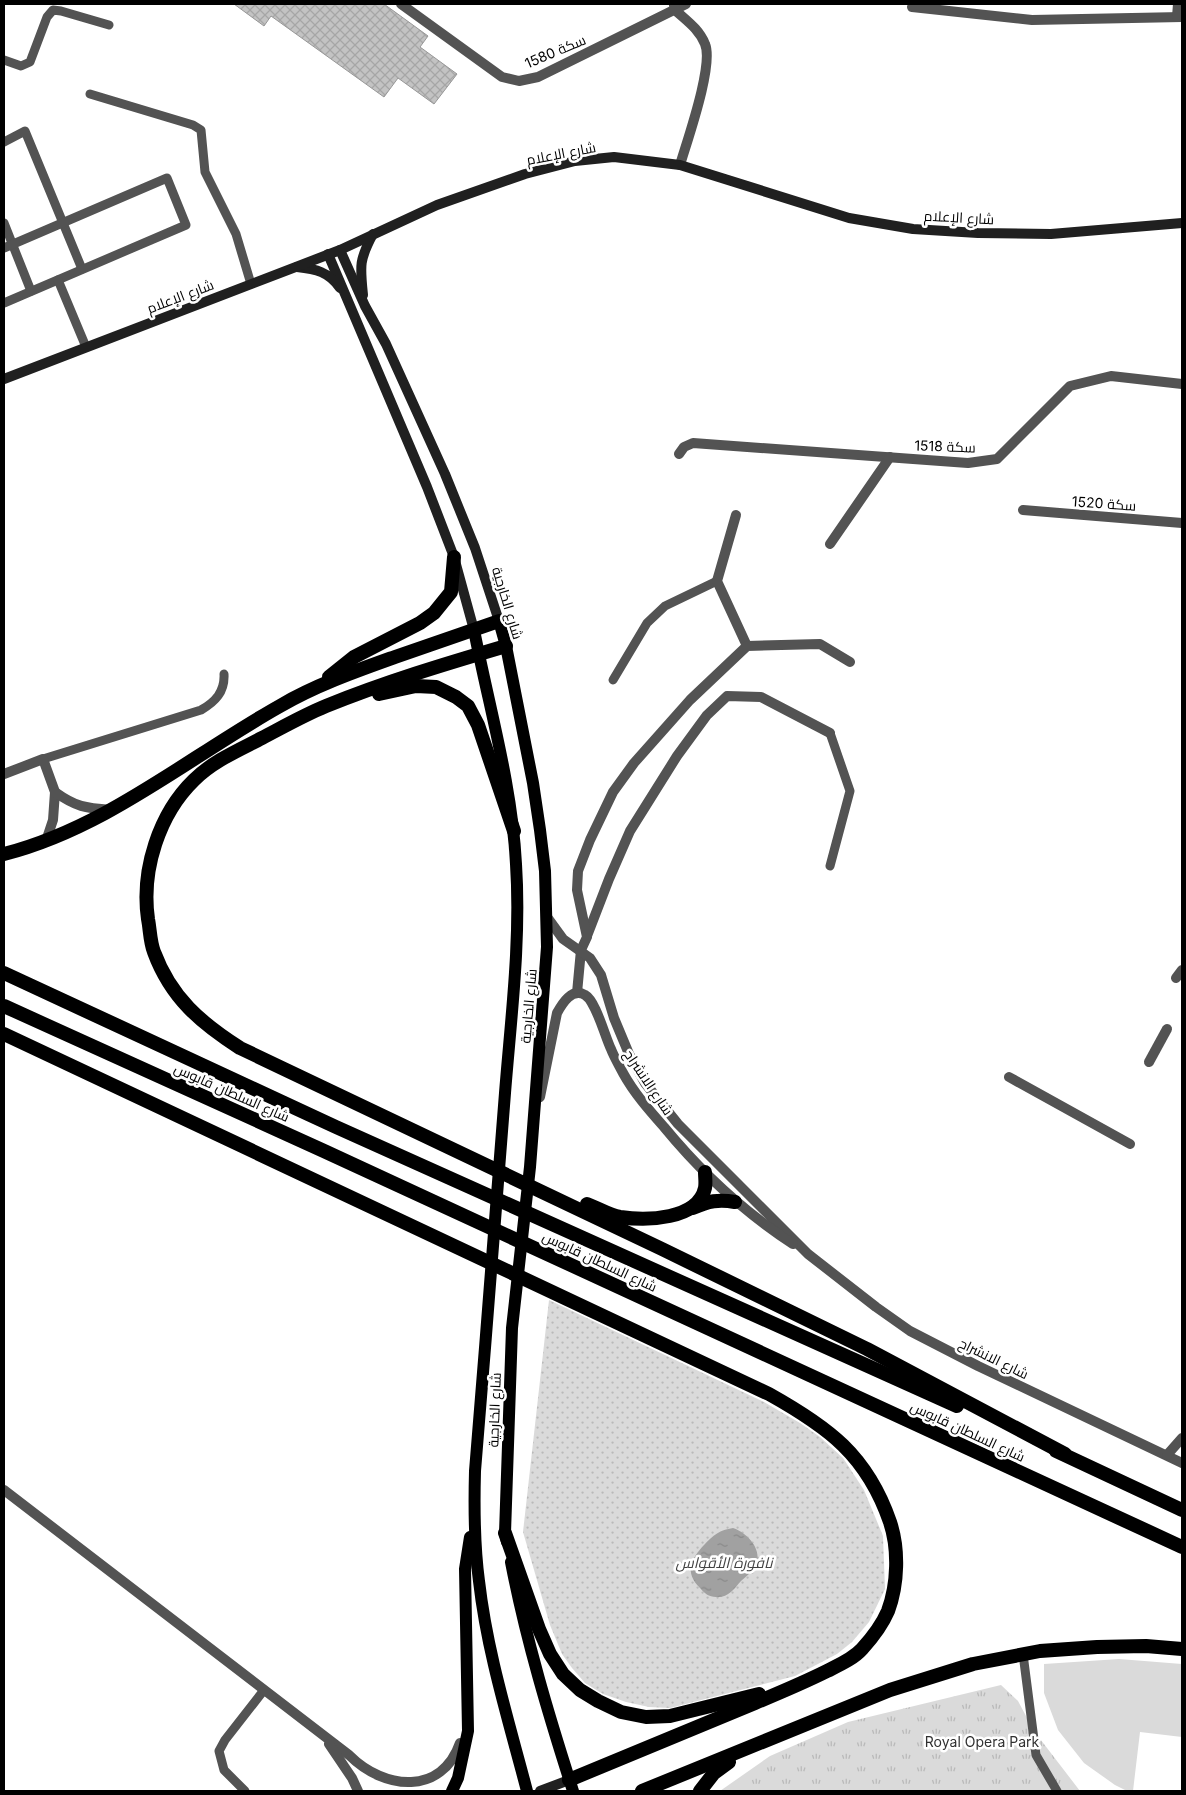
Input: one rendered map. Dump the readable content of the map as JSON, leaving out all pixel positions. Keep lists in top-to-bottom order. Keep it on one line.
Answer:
{"streets":{"highway":["شارع السلطان قابوس"],"main road":["شارع الإعلام","شارع الخارجية"],"street":["سكة 1580","سكة 1518","سكة 1520","شارع الانشراح"]},"crossings":[["شارع الإعلام","شارع الخارجية"],["شارع الخارجية","شارع الانشراح"]],"water":["نافورة الأقواس"],"parks":["Royal Opera Park"]}
